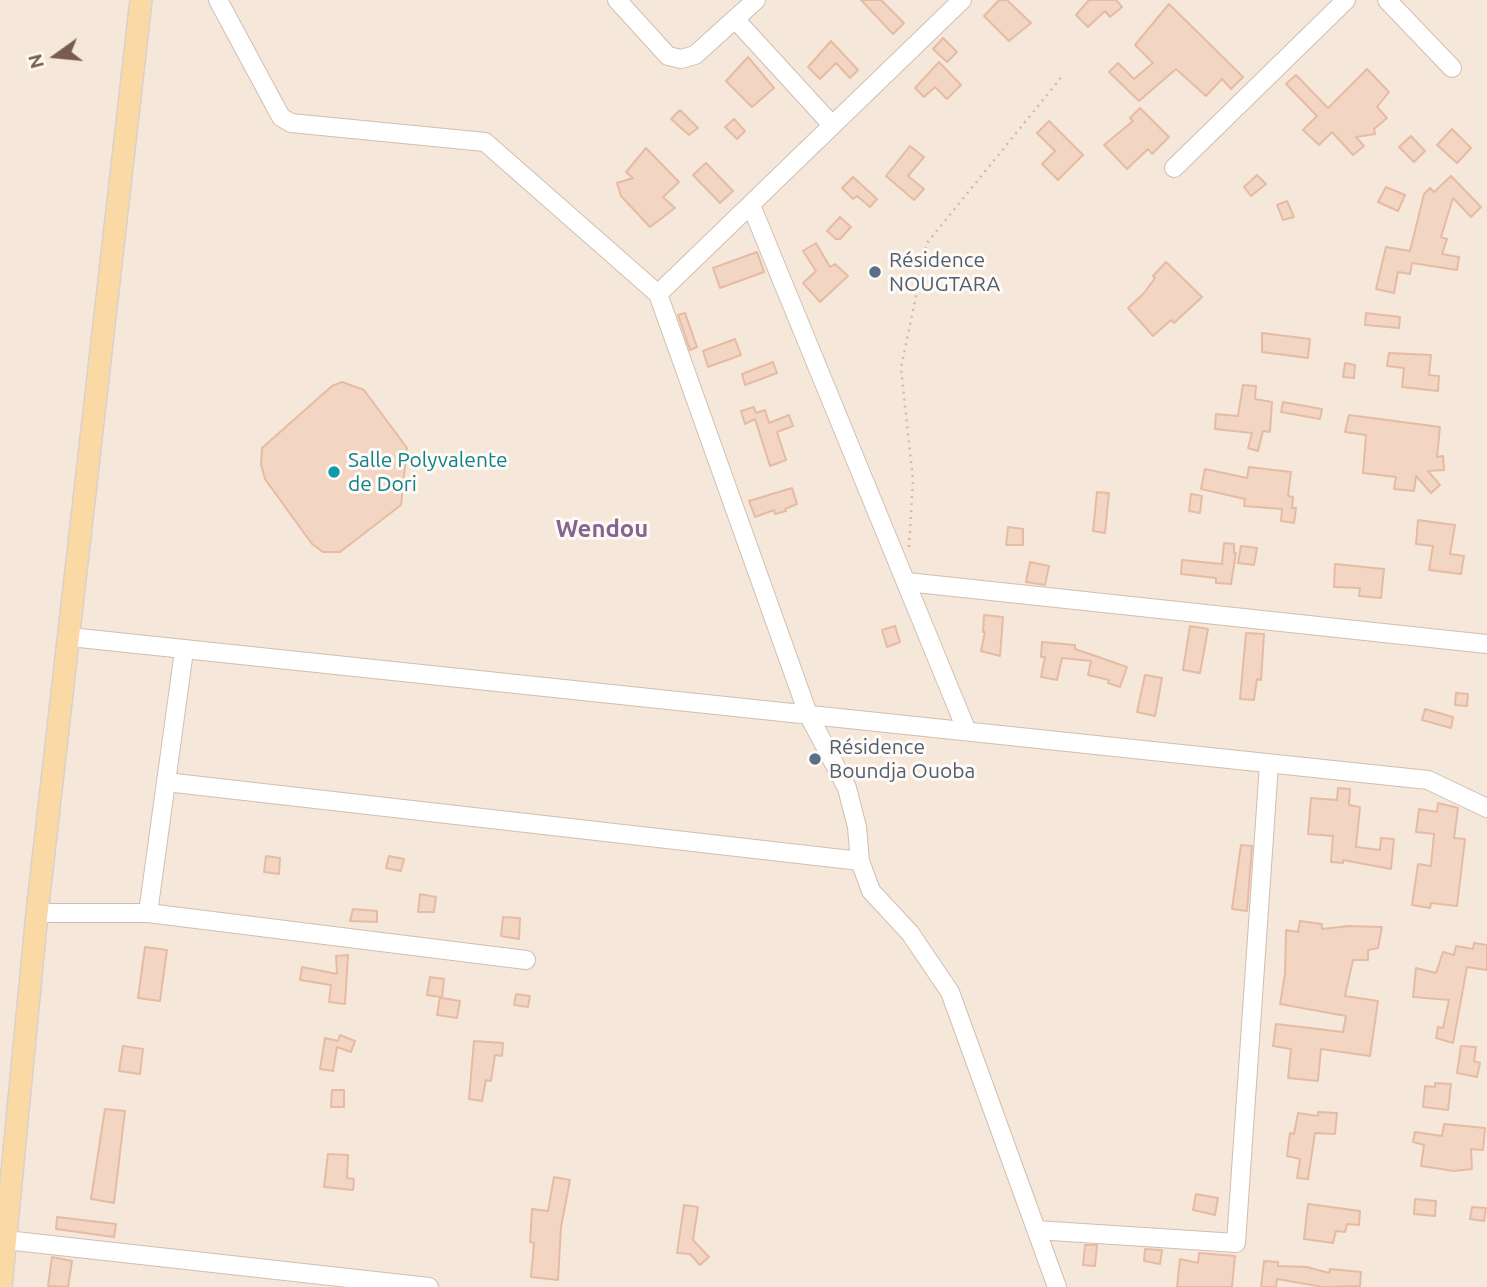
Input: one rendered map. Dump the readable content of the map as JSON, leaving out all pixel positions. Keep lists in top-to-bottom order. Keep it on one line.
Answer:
{"districts":["Wendou"],"places":["Résidence NOUGTARA","Salle Polyvalente de Dori","Résidence Boundja Ouoba"],"north":"left"}
